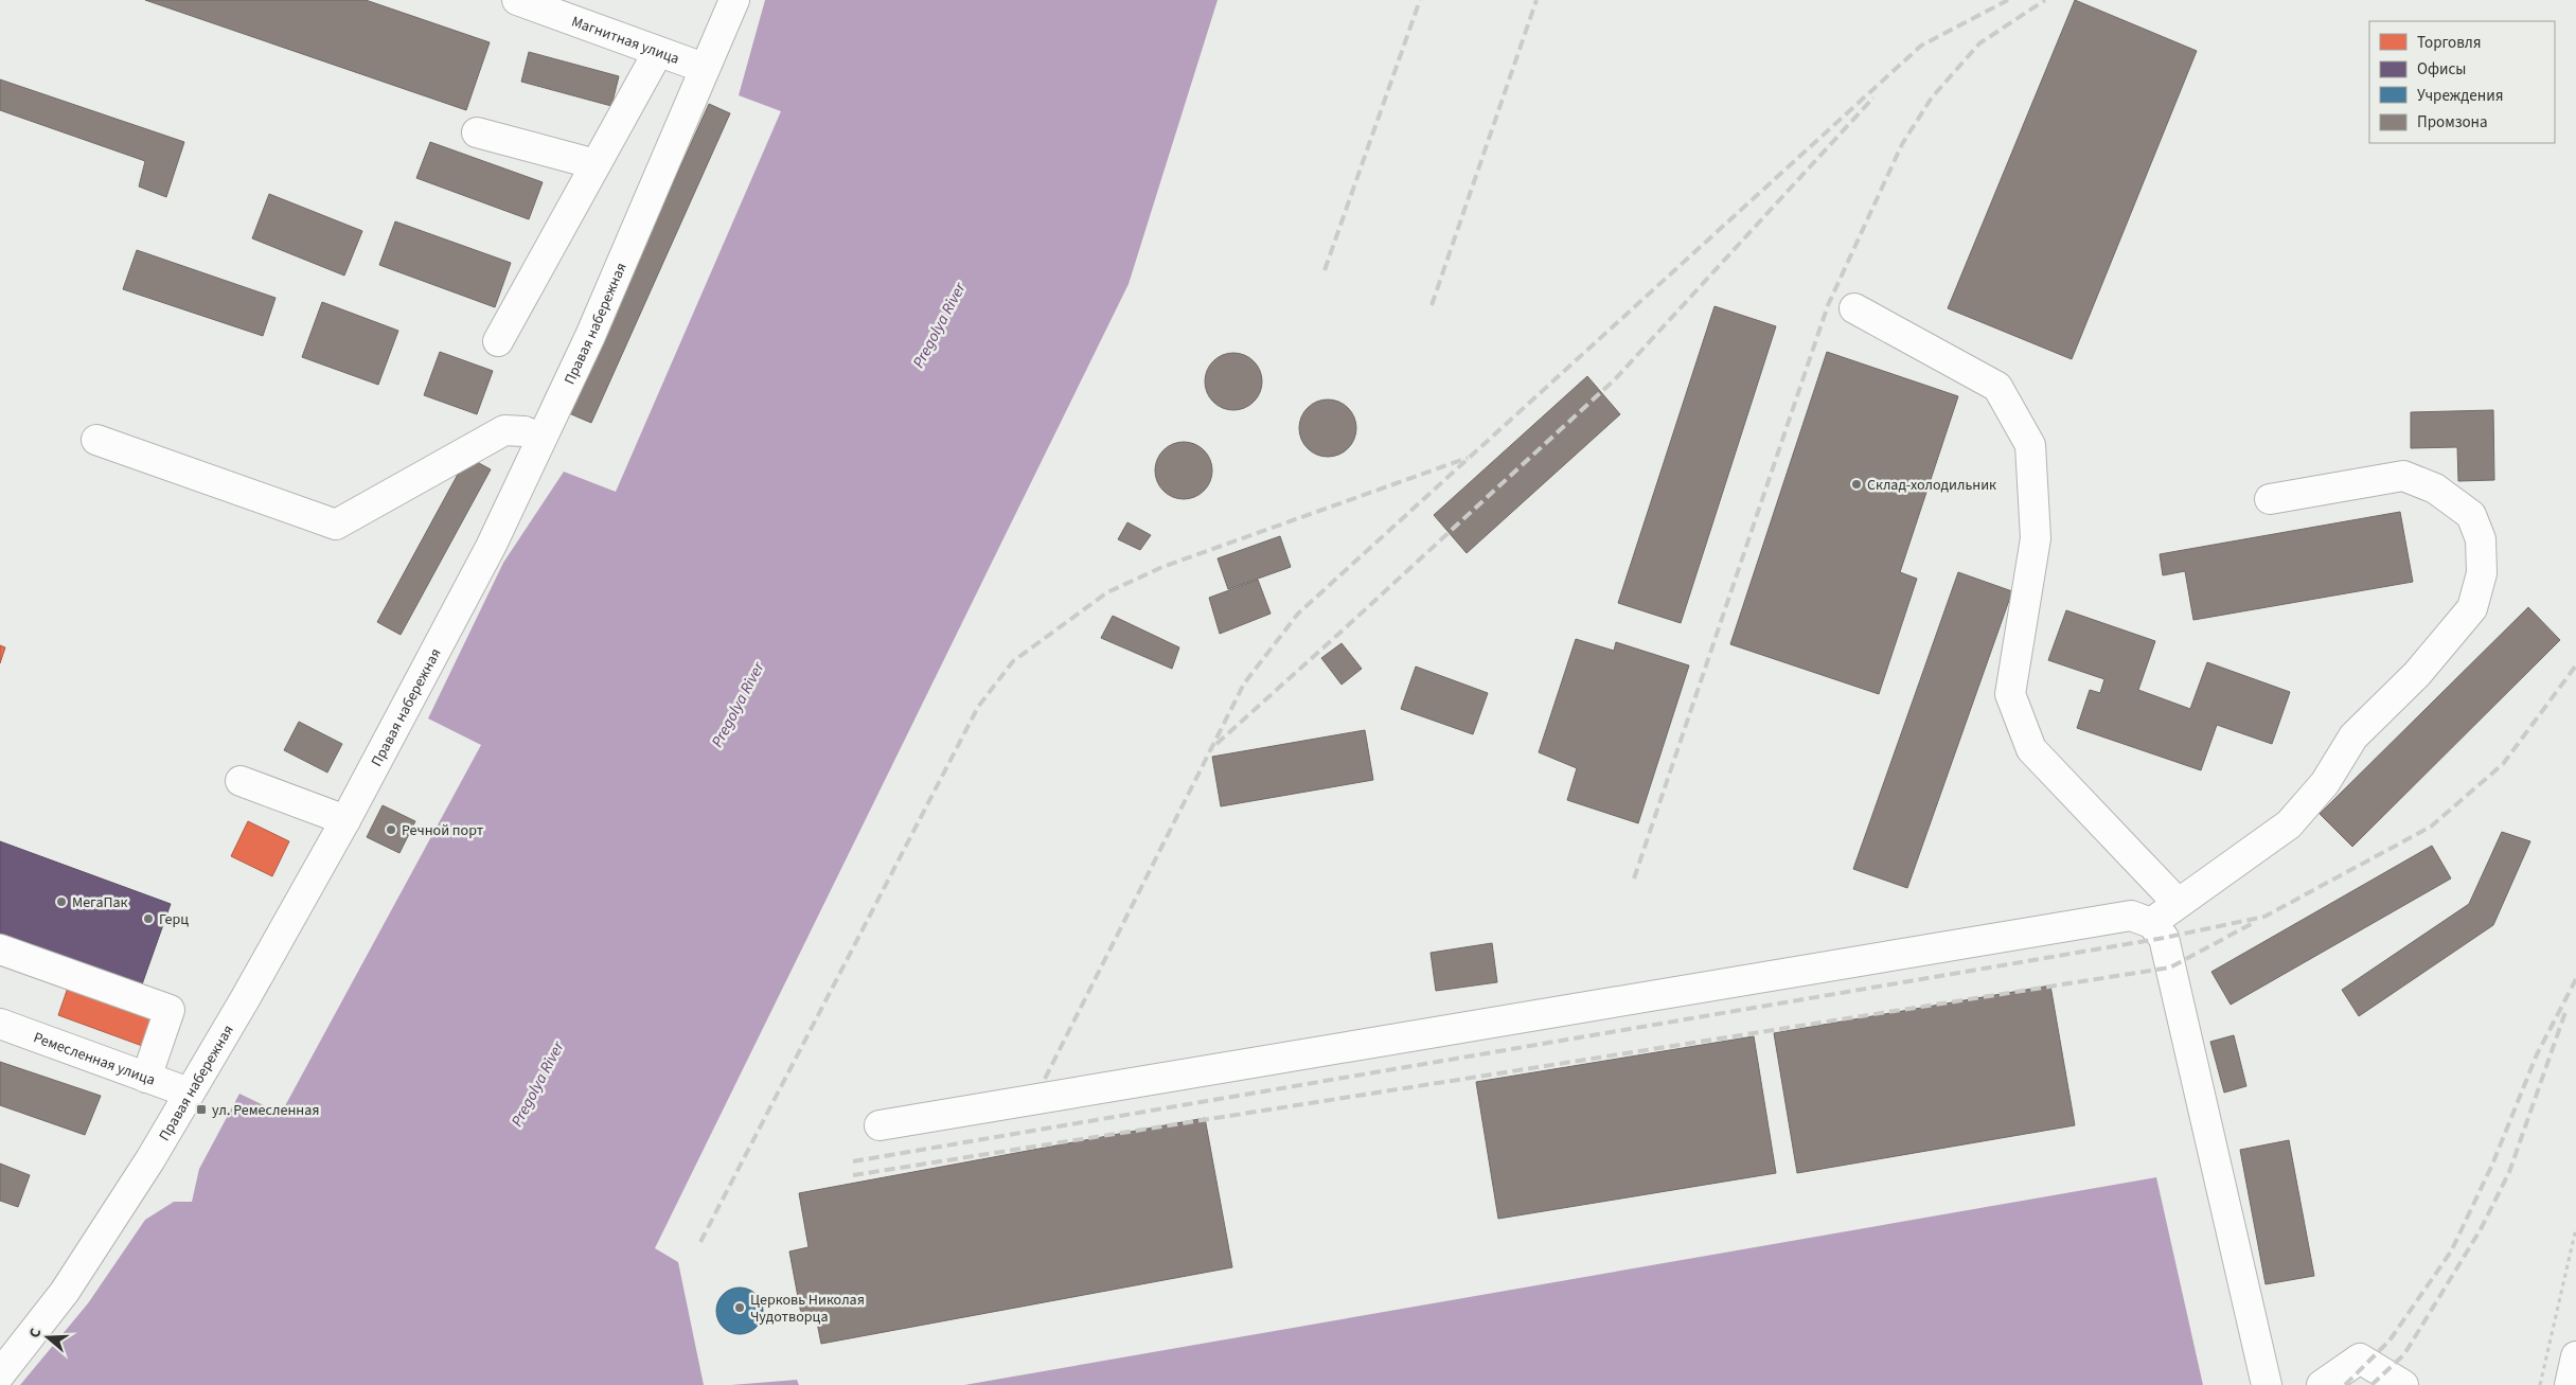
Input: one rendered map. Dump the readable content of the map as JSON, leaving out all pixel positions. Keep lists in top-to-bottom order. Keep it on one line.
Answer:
{"streets":{"street":["Магнитная улица","Правая набережная","Ремесленная улица"]},"crossings":[["Магнитная улица","Правая набережная"],["Правая набережная","Ремесленная улица"]],"water":["Pregolya River"],"places":{"other":["Склад-холодильник","Речной порт","МегаПак","Герц","Церковь Николая Чудотворца"],"transit":["ул. Ремесленная"]},"legend":["Торговля","Офисы","Учреждения","Промзона"],"north":"left"}
